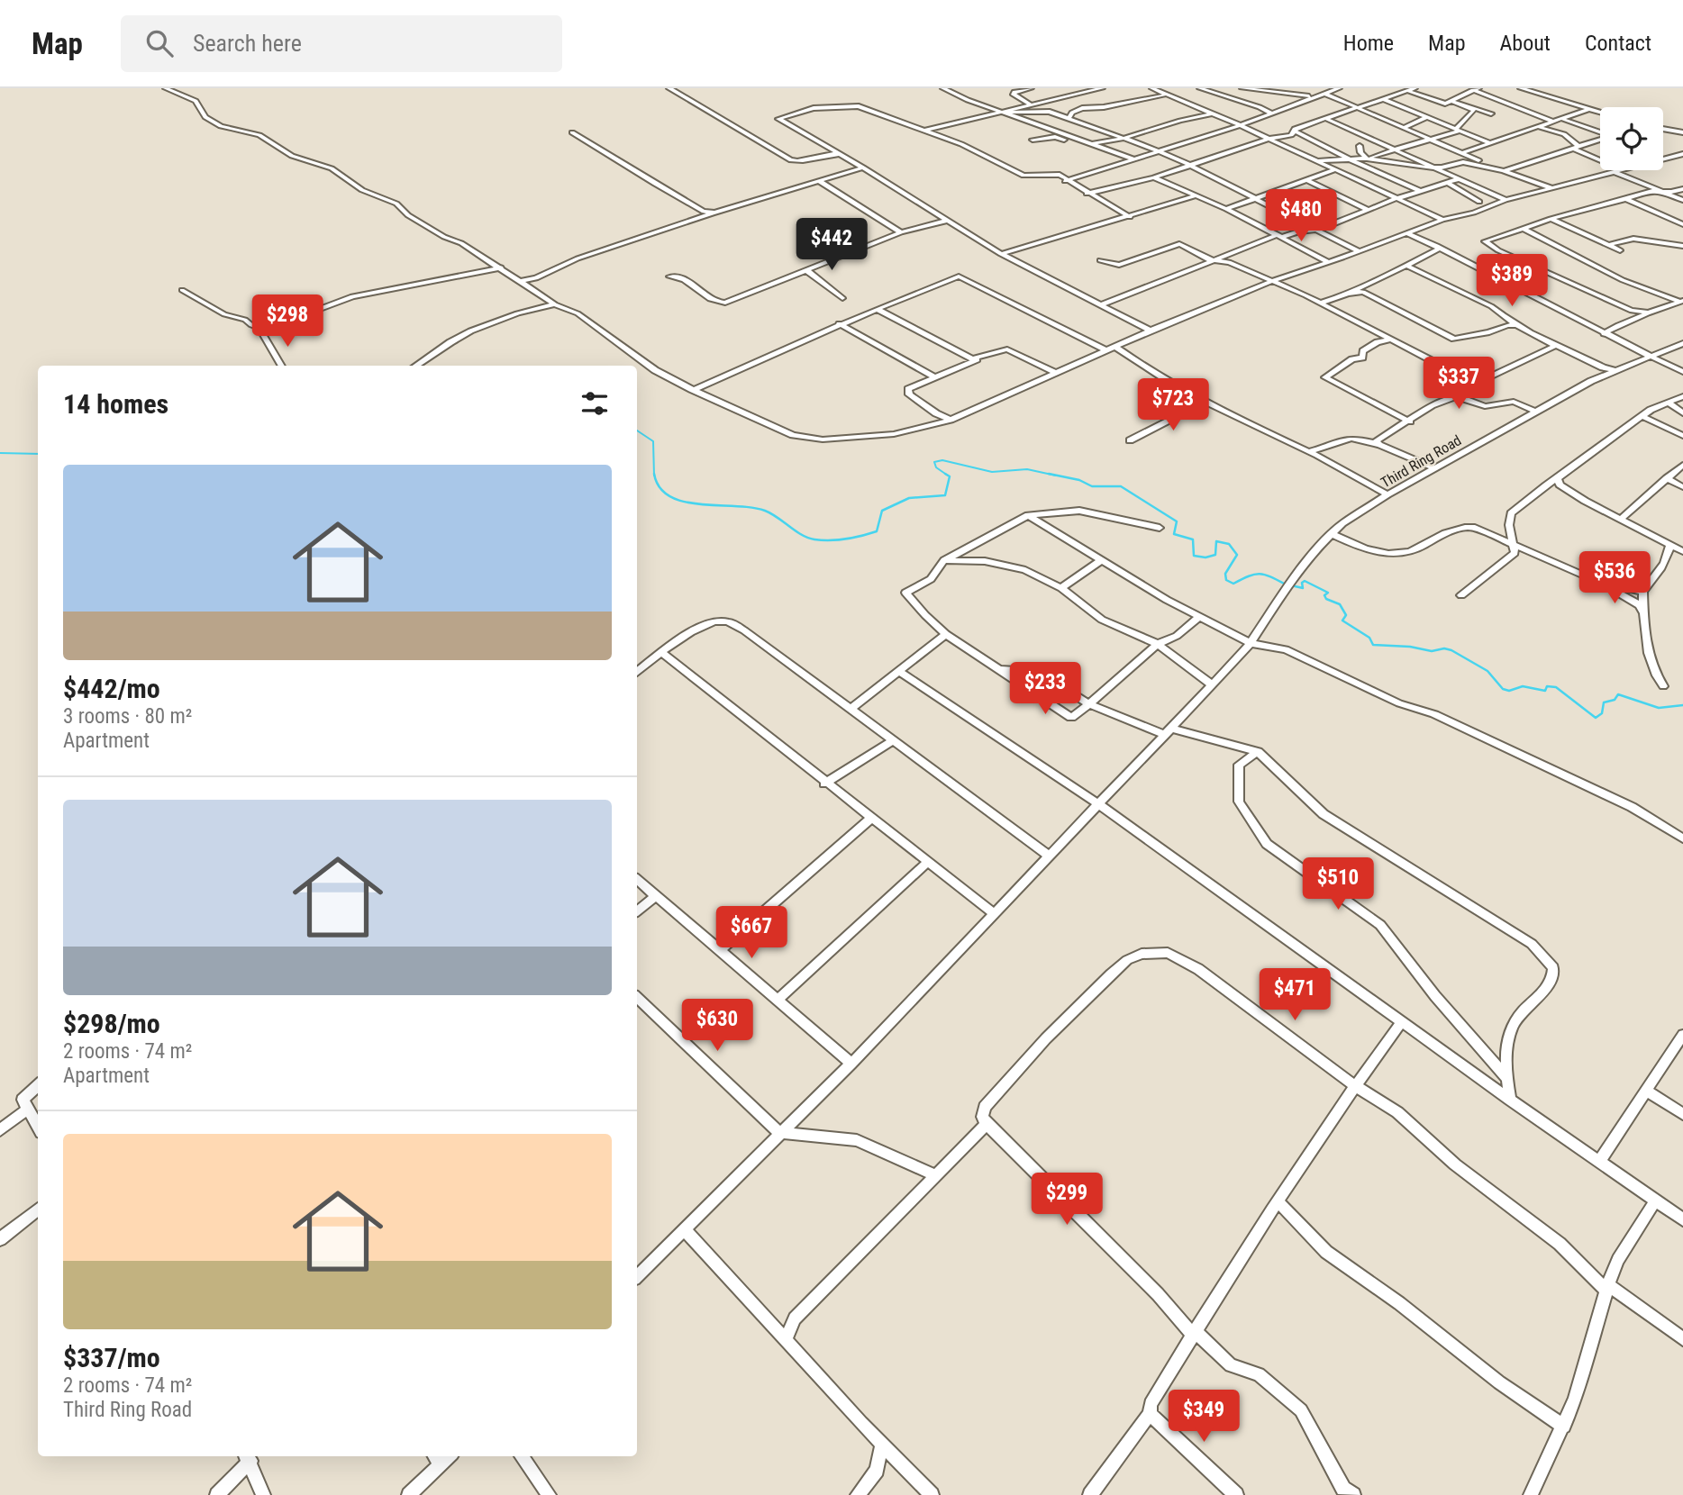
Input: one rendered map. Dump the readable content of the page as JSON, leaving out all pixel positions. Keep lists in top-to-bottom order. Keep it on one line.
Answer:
{"streets":{"street":["Third Ring Road"]},"page":{"header":"Map","search":"Search here","nav":["Home","Map","About","Contact"],"price":["$480","$442","$389","$298","$337","$723","$536","$233","$510","$667","$471","$630","$299","$349"],"heading":"14 homes","list":[{"name":"$442/mo","note":"3 rooms · 80 m² · Apartment"},{"name":"$298/mo","note":"2 rooms · 74 m² · Apartment"},{"name":"$337/mo","note":"2 rooms · 74 m² · Third Ring Road"}]}}
